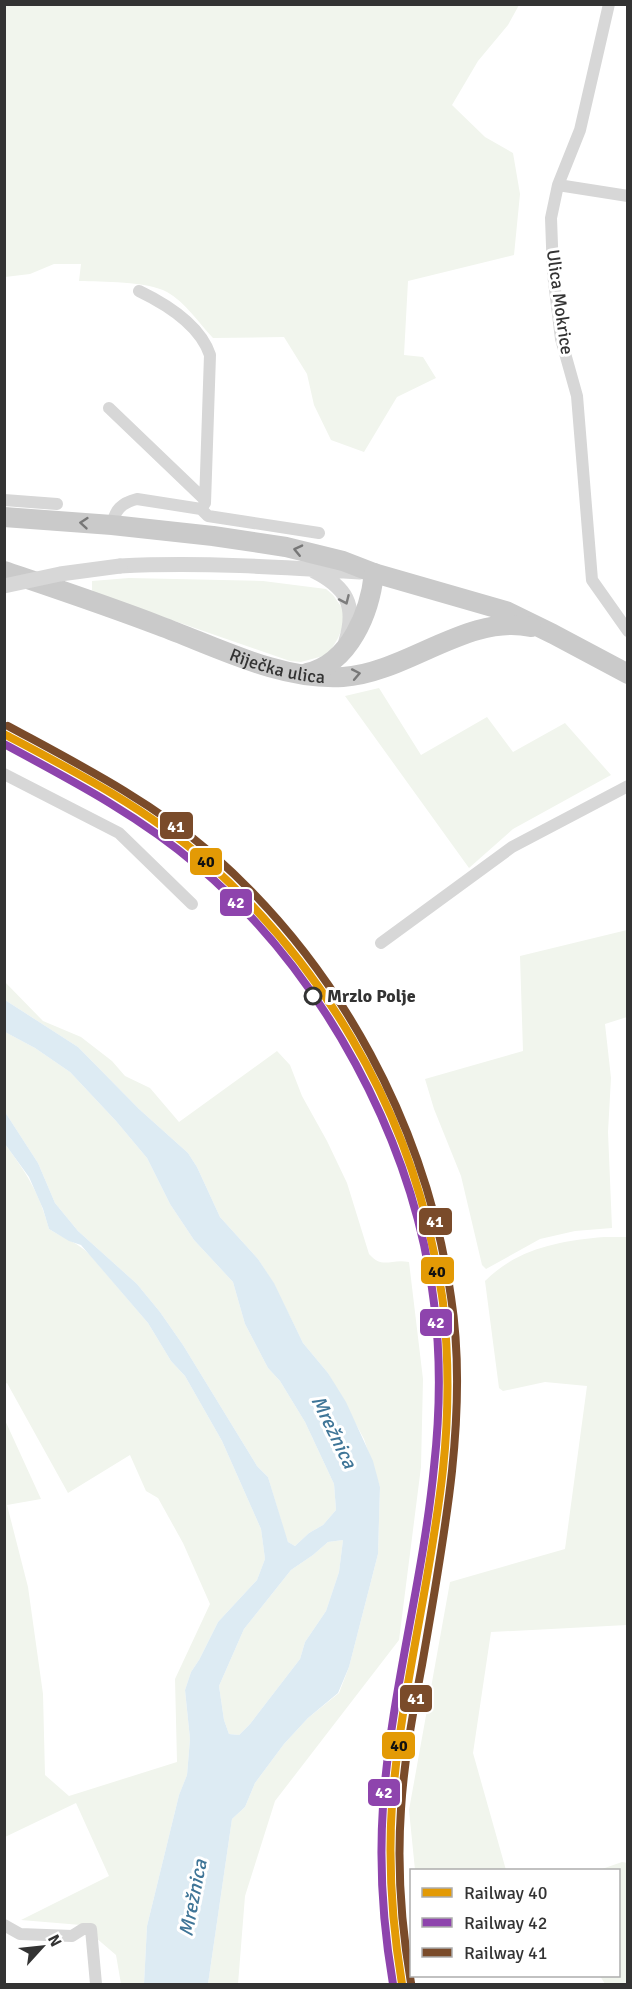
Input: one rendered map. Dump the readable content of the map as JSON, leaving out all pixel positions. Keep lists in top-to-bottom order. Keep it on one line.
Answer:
{"streets":{"main road":["Riječka ulica"],"street":["Ulica Mokrice"]},"water":["Mrežnica"],"places":["Mrzlo Polje"],"lines":["rail line 41","rail line 40","rail line 42"],"legend":["Railway 40","Railway 42","Railway 41"],"north":"top right"}
